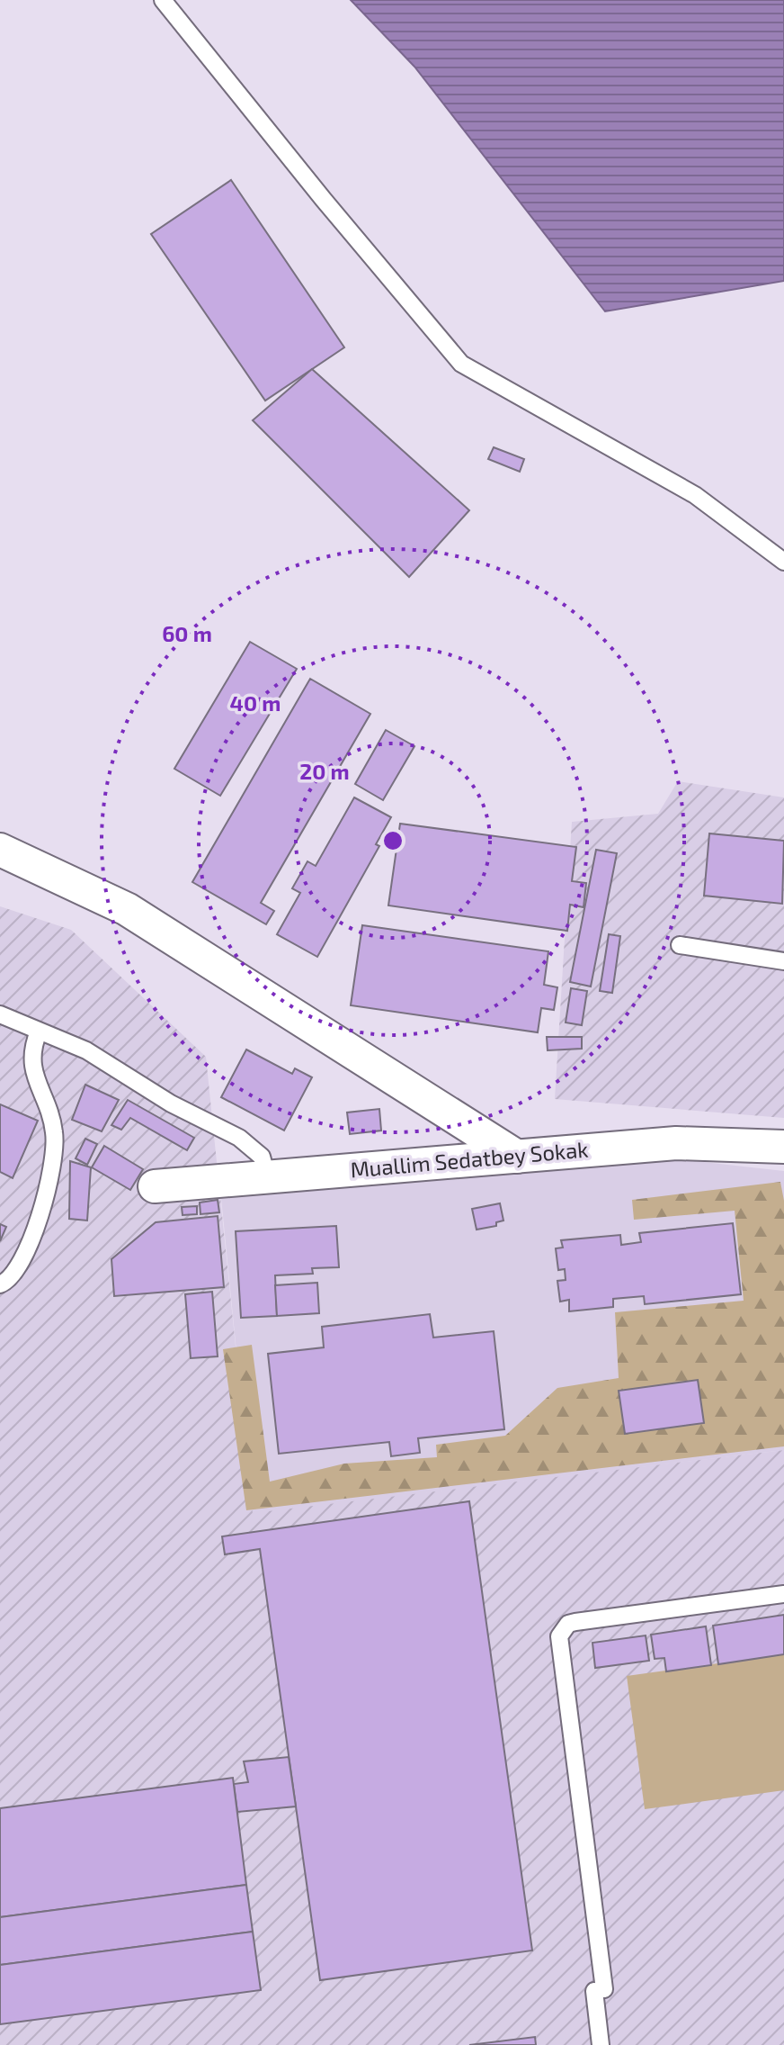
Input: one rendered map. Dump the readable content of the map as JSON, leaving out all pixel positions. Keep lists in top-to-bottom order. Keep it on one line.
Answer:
{"streets":{"street":["Muallim Sedatbey Sokak"]},"rings":["60 m","40 m","20 m"]}
